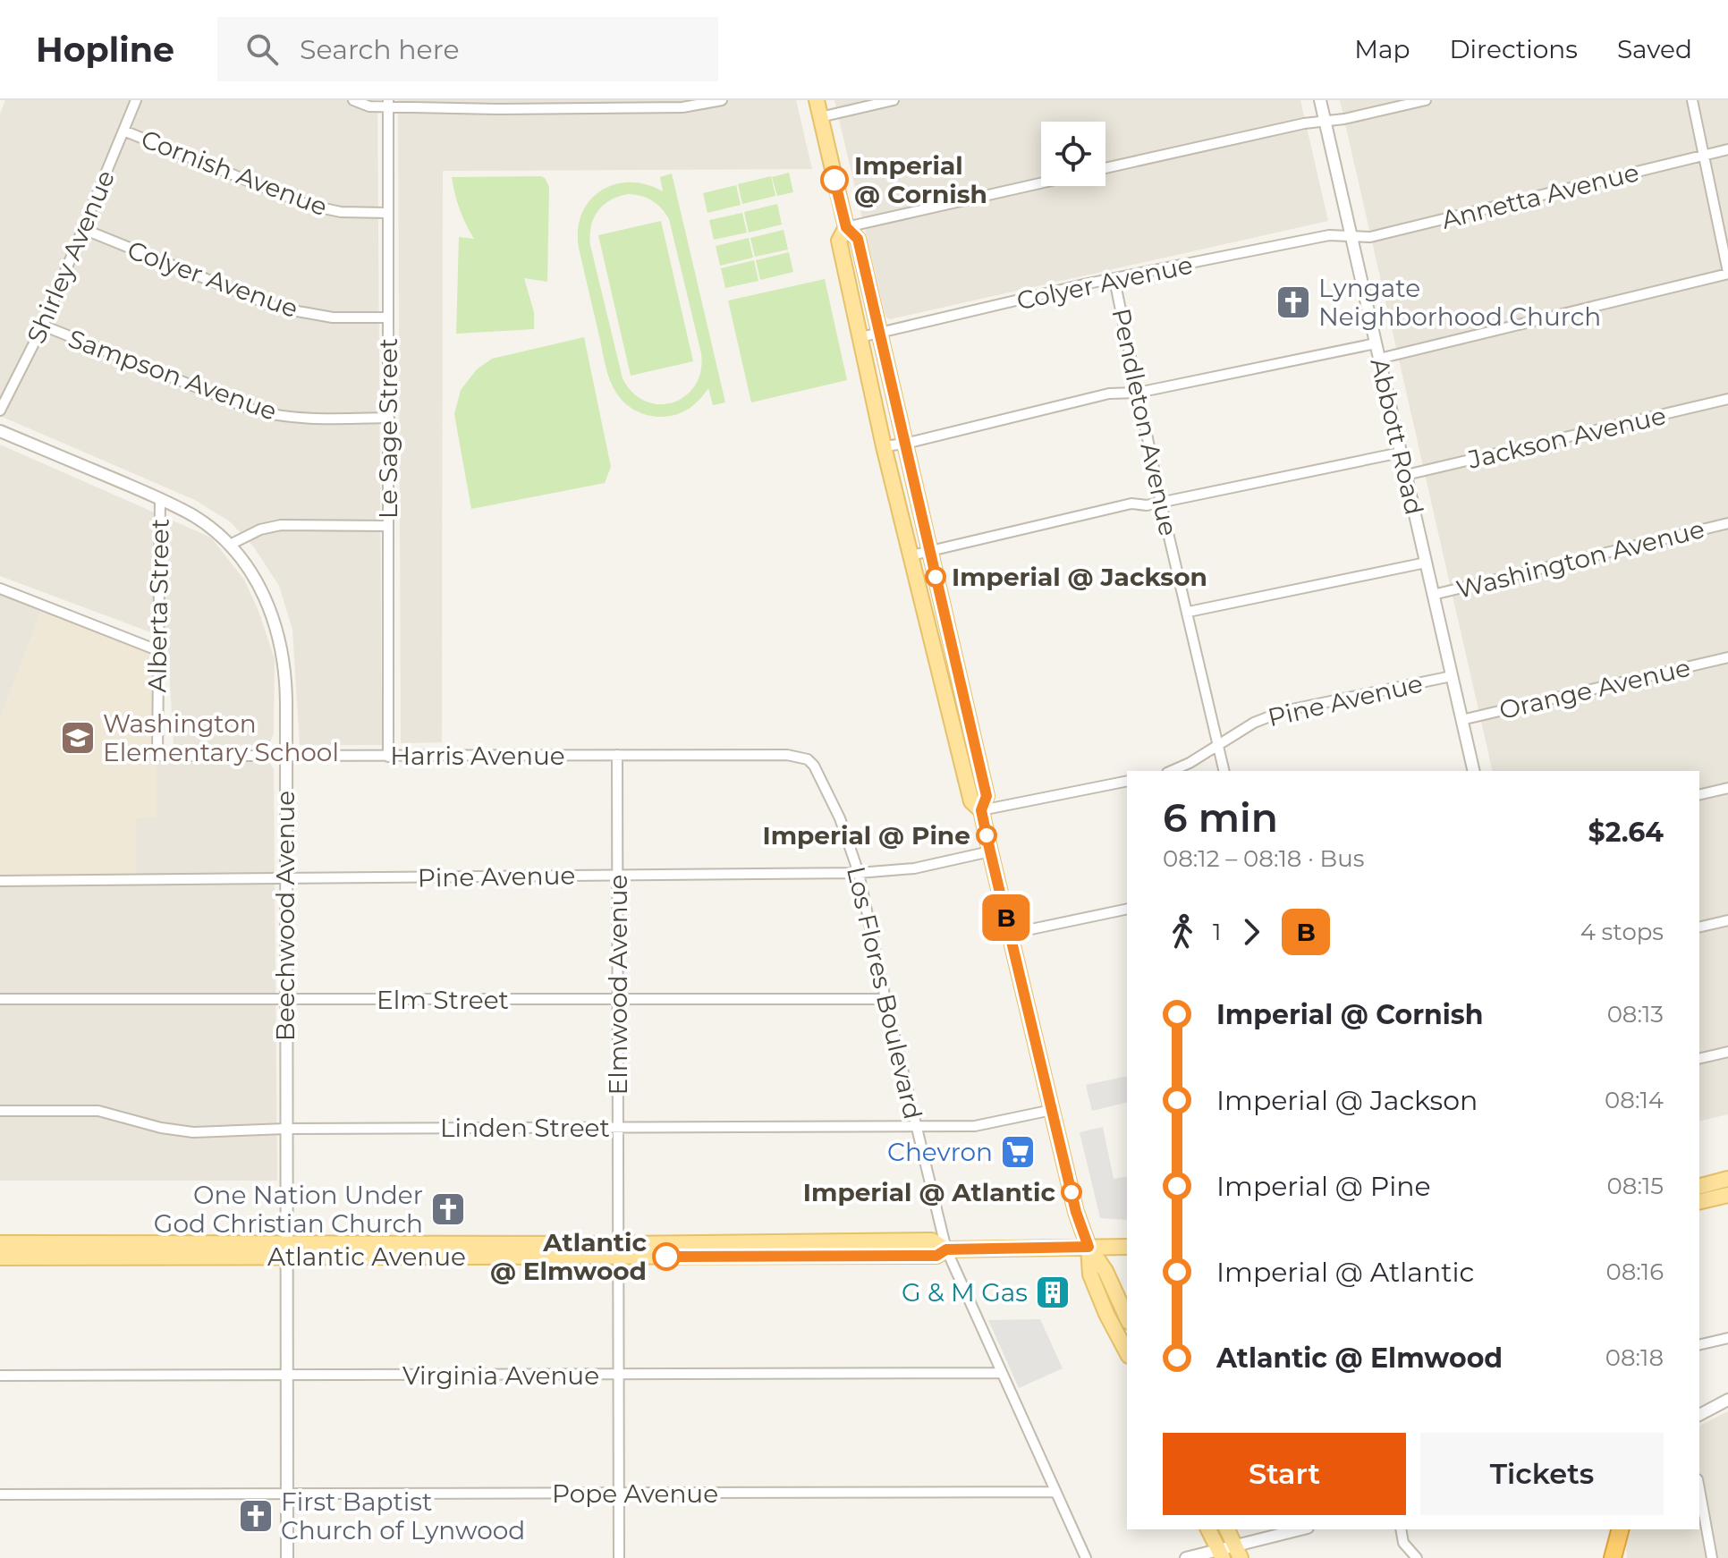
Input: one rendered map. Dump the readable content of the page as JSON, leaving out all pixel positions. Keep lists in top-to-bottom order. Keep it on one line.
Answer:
{"streets":{"main road":["Atlantic Avenue"],"street":["Cornish Avenue","Annetta Avenue","Shirley Avenue","Colyer Avenue","Sampson Avenue","Pendleton Avenue","Le Sage Street","Abbott Road","Jackson Avenue","Washington Avenue","Alberta Street","Orange Avenue","Pine Avenue","Harris Avenue","Beechwood Avenue","Elmwood Avenue","Los Flores Boulevard","Elm Street","Linden Street","Virginia Avenue","Pope Avenue"]},"crossings":[["Cornish Avenue","Shirley Avenue"],["Cornish Avenue","Le Sage Street"],["Annetta Avenue","Colyer Avenue"],["Annetta Avenue","Abbott Road"],["Shirley Avenue","Colyer Avenue"],["Shirley Avenue","Sampson Avenue"],["Colyer Avenue","Pendleton Avenue"],["Colyer Avenue","Le Sage Street"],["Colyer Avenue","Abbott Road"],["Sampson Avenue","Le Sage Street"],["Pendleton Avenue","Washington Avenue"],["Pendleton Avenue","Pine Avenue"],["Le Sage Street","Harris Avenue"],["Abbott Road","Jackson Avenue"],["Abbott Road","Washington Avenue"],["Abbott Road","Orange Avenue"],["Abbott Road","Pine Avenue"],["Alberta Street","Harris Avenue"],["Alberta Street","Beechwood Avenue"],["Pine Avenue","Beechwood Avenue"],["Pine Avenue","Elmwood Avenue"],["Pine Avenue","Los Flores Boulevard"],["Harris Avenue","Beechwood Avenue"],["Harris Avenue","Elmwood Avenue"],["Harris Avenue","Los Flores Boulevard"],["Beechwood Avenue","Elm Street"],["Beechwood Avenue","Linden Street"],["Beechwood Avenue","Atlantic Avenue"],["Beechwood Avenue","Virginia Avenue"],["Beechwood Avenue","Pope Avenue"],["Elmwood Avenue","Elm Street"],["Elmwood Avenue","Linden Street"],["Elmwood Avenue","Atlantic Avenue"],["Elmwood Avenue","Virginia Avenue"],["Elmwood Avenue","Pope Avenue"],["Los Flores Boulevard","Elm Street"],["Los Flores Boulevard","Linden Street"],["Los Flores Boulevard","Atlantic Avenue"],["Los Flores Boulevard","Virginia Avenue"],["Los Flores Boulevard","Pope Avenue"]],"places":{"other":["Imperial @ Cornish","Imperial @ Jackson","Imperial @ Pine","Imperial @ Atlantic","Atlantic @ Elmwood"],"church":["Lyngate Neighborhood Church","One Nation Under God Christian Church","First Baptist Church of Lynwood"],"school or university":["Washington Elementary School"],"supermarket":["Chevron"],"building":["G & M Gas"]},"lines":["bus line B"],"page":{"header":"Hopline","search":"Search here","nav":["Map","Directions","Saved"],"on_map":"B","heading":["6 min","08:12 – 08:18 · Bus","$2.64"],"legs":["1","B","4 stops"],"list":[{"name":"Imperial @ Cornish","value":"08:13"},{"name":"Imperial @ Jackson","value":"08:14"},{"name":"Imperial @ Pine","value":"08:15"},{"name":"Imperial @ Atlantic","value":"08:16"},{"name":"Atlantic @ Elmwood","value":"08:18"}],"buttons":["Start","Tickets"]}}
